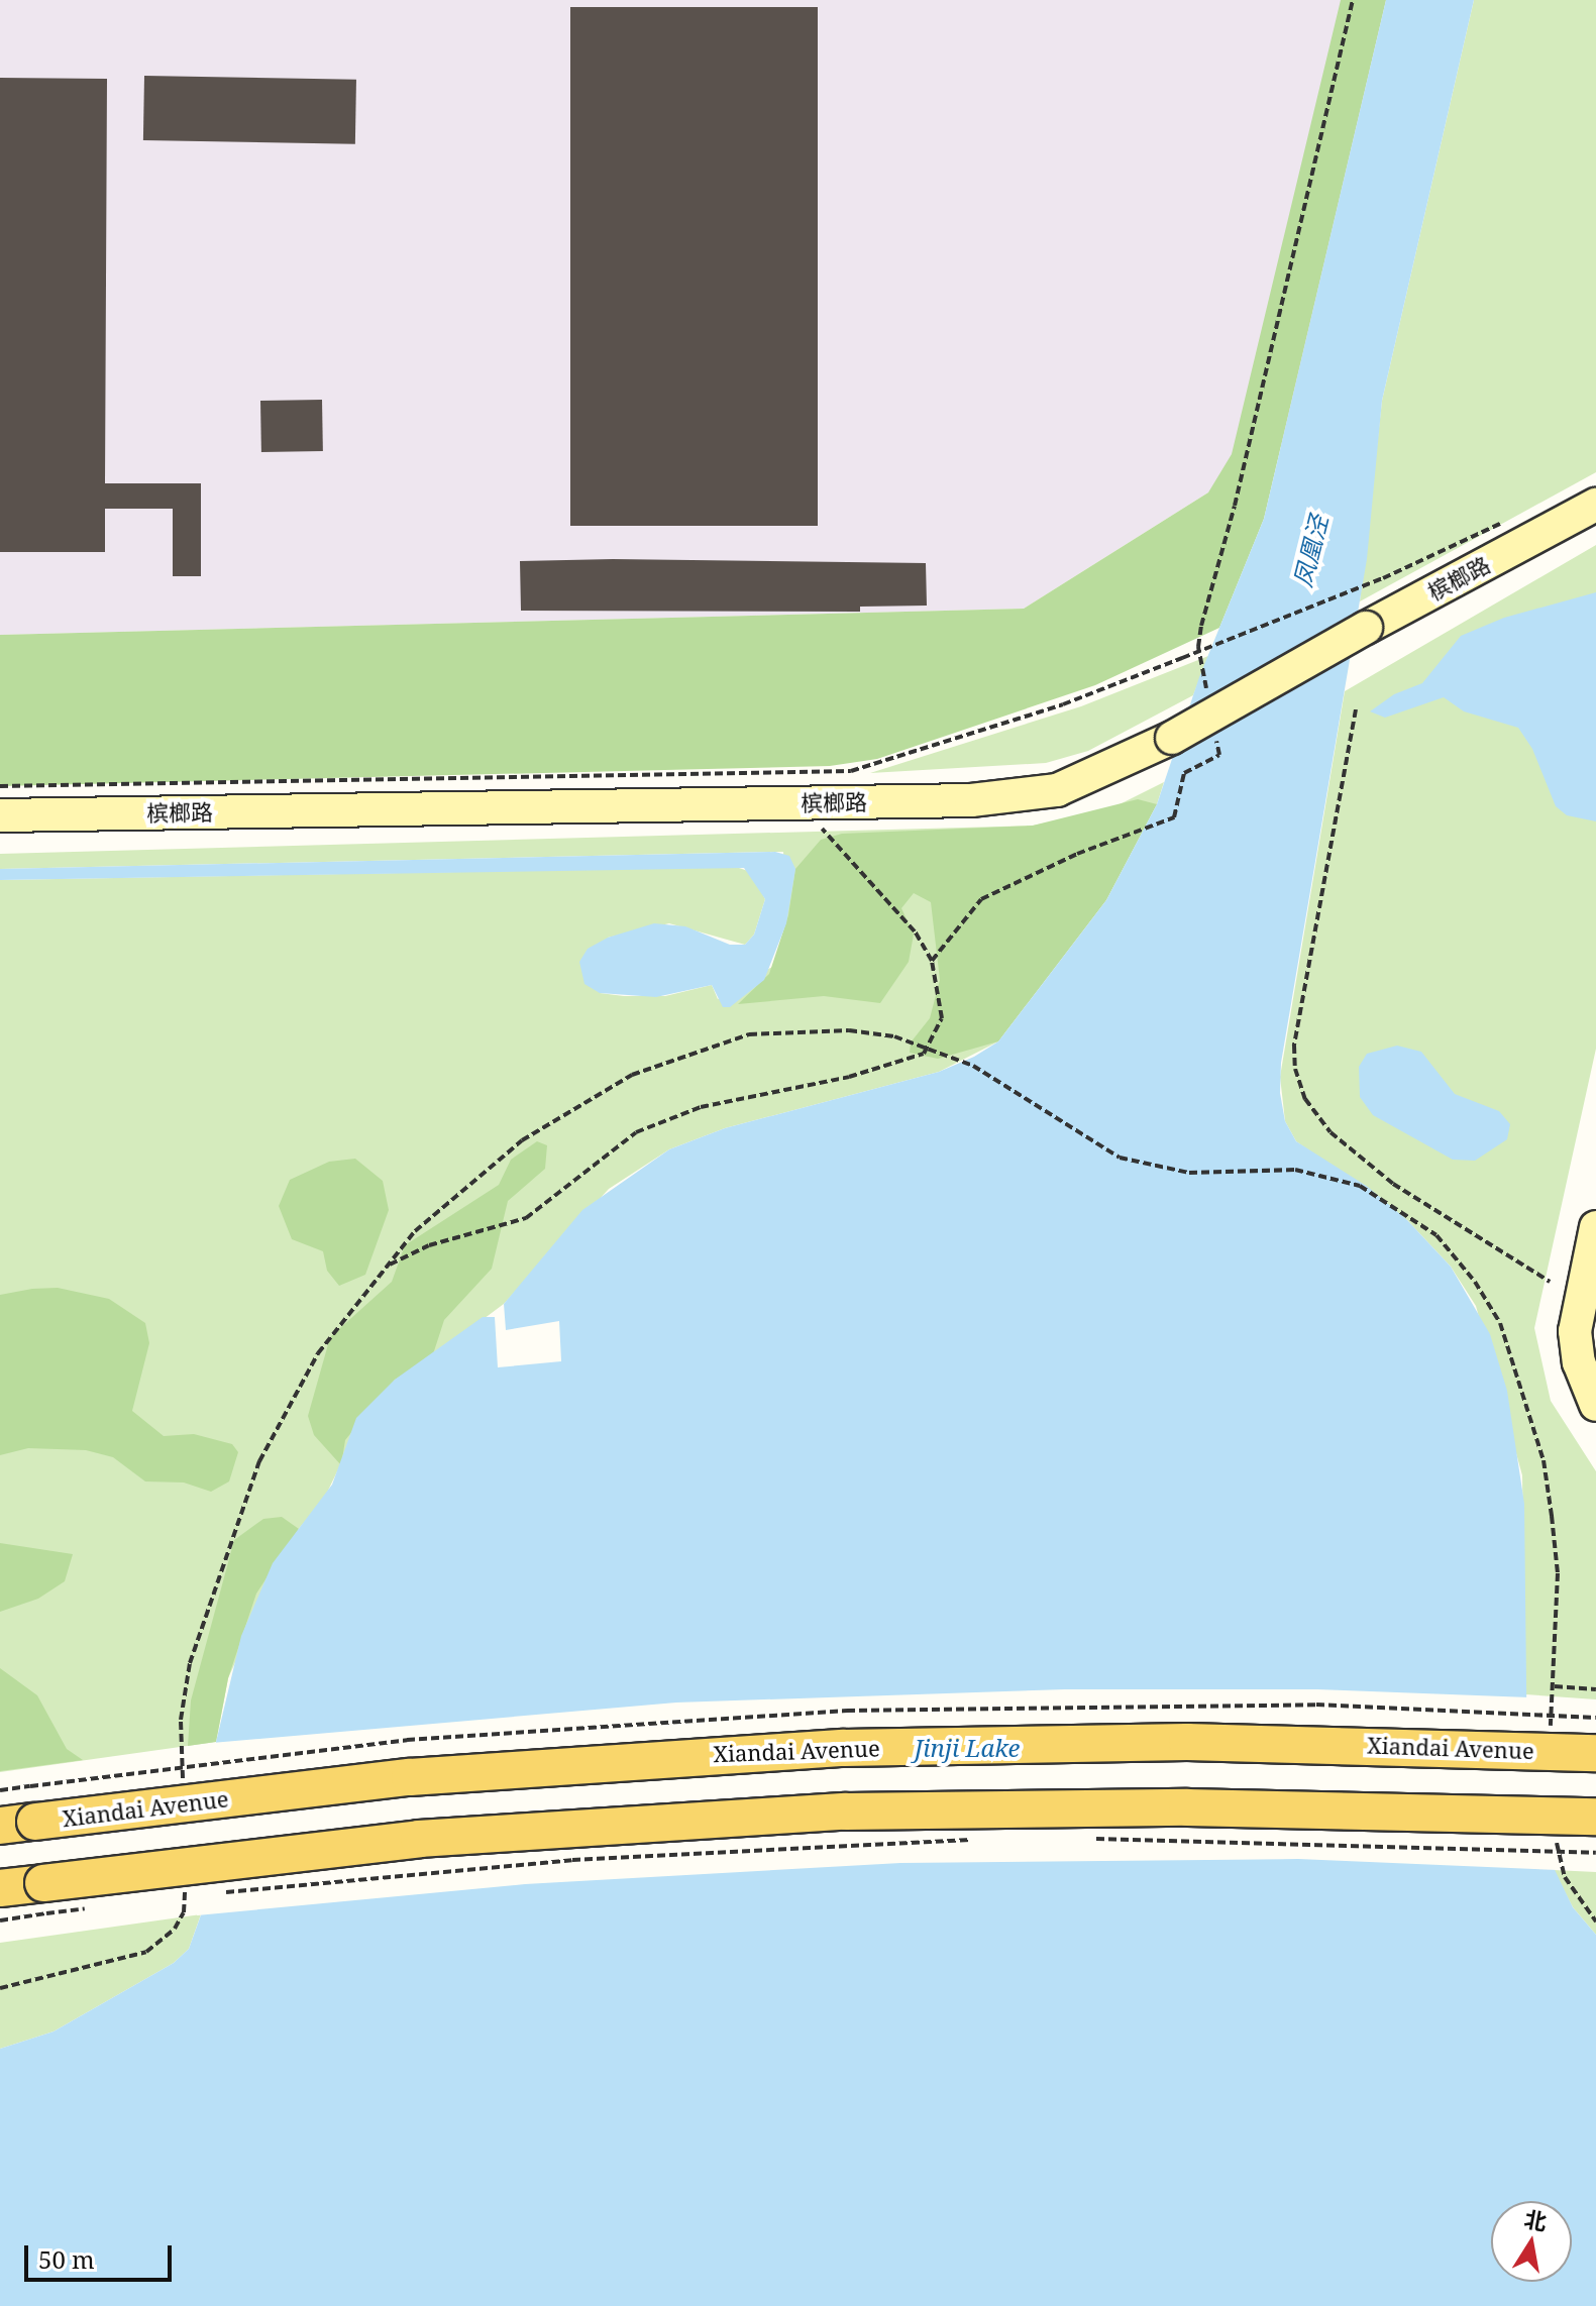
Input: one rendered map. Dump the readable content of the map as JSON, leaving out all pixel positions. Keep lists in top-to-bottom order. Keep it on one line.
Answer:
{"streets":{"main road":["槟榔路","Xiandai Avenue"]},"water":["凤凰泾","Jinji Lake"],"scale_bar":"50 m","north":"top"}
